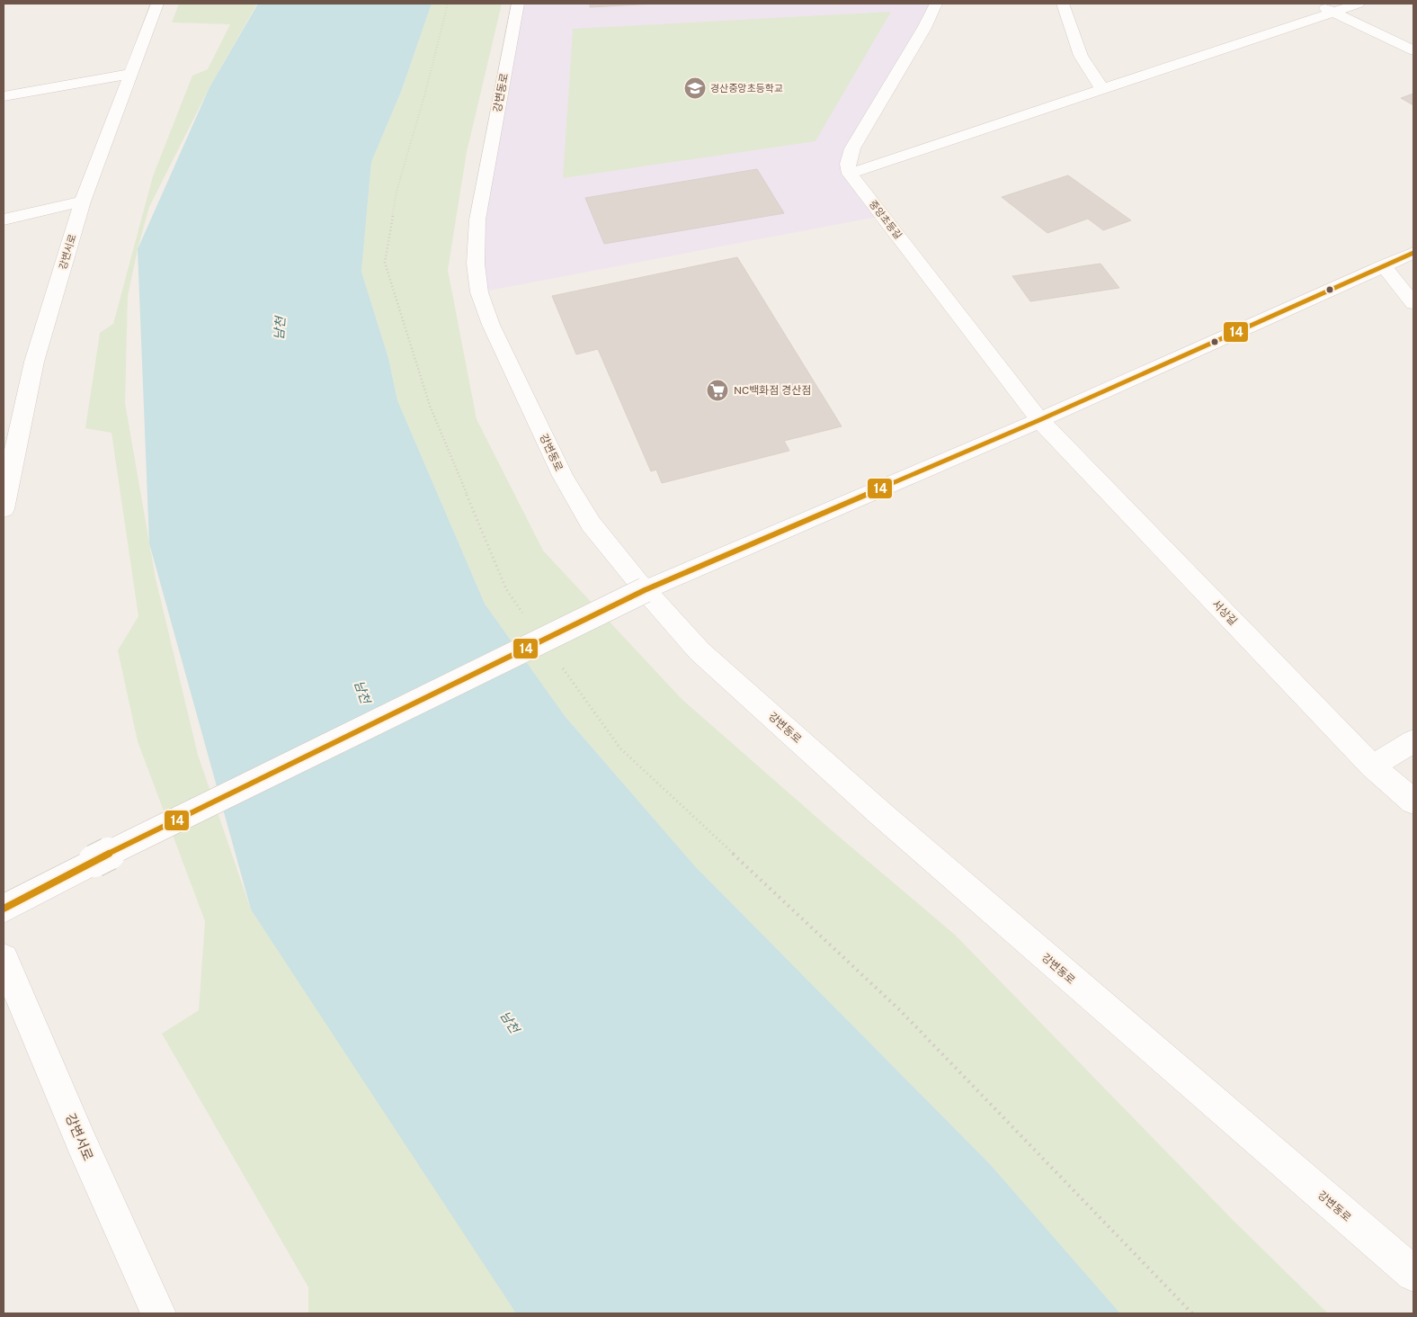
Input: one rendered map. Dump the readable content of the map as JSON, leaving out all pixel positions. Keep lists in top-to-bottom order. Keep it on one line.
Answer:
{"streets":{"street":["강변동로","중앙초등길","강변서로","서상길"]},"crossings":[["중앙초등길","서상길"]],"water":["남천"],"places":{"school or university":["경산중앙초등학교"],"supermarket":["NC백화점 경산점"]},"lines":["transit line 14"]}
